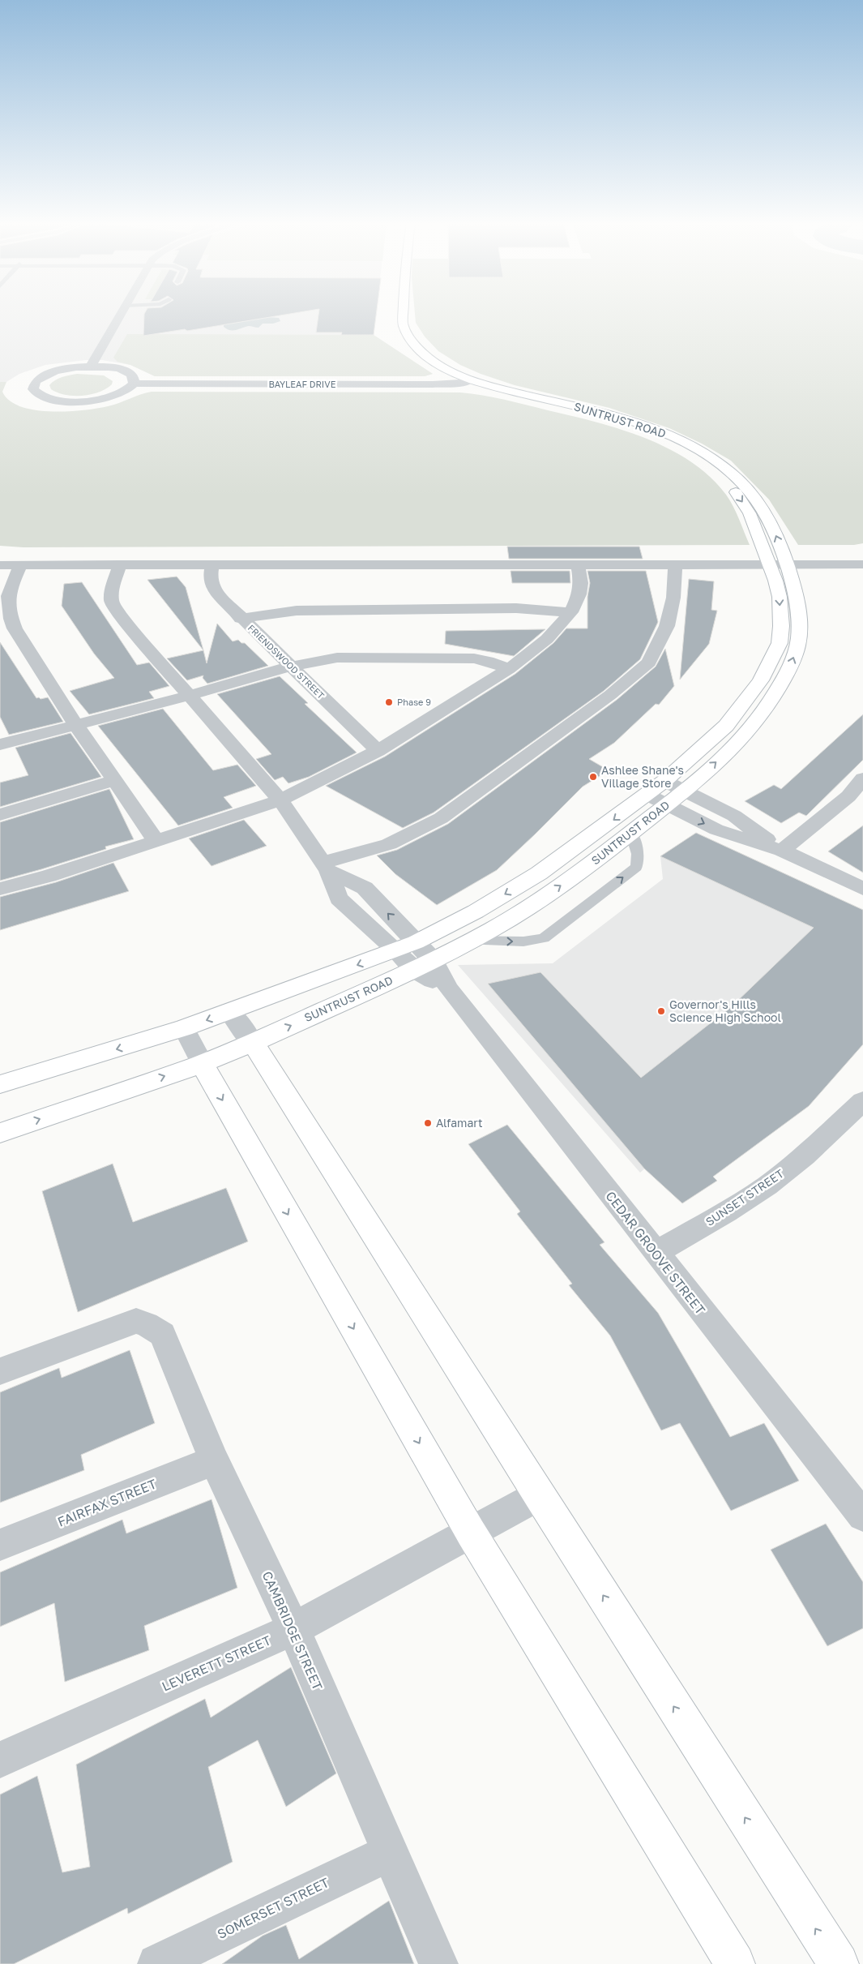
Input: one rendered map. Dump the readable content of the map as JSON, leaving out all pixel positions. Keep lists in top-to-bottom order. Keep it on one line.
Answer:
{"streets":{"street":["BAYLEAF DRIVE","SUNTRUST ROAD","FRIENDSWOOD STREET","SUNSET STREET","CEDAR GROOVE STREET","FAIRFAX STREET","CAMBRIDGE STREET","LEVERETT STREET","SOMERSET STREET"]},"crossings":[["BAYLEAF DRIVE","SUNTRUST ROAD"],["SUNTRUST ROAD","CEDAR GROOVE STREET"],["SUNSET STREET","CEDAR GROOVE STREET"],["FAIRFAX STREET","CAMBRIDGE STREET"],["CAMBRIDGE STREET","LEVERETT STREET"],["CAMBRIDGE STREET","SOMERSET STREET"]],"places":["Phase 9","Ashlee Shane's Village Store","Governor's Hills Science High School","Alfamart"]}
